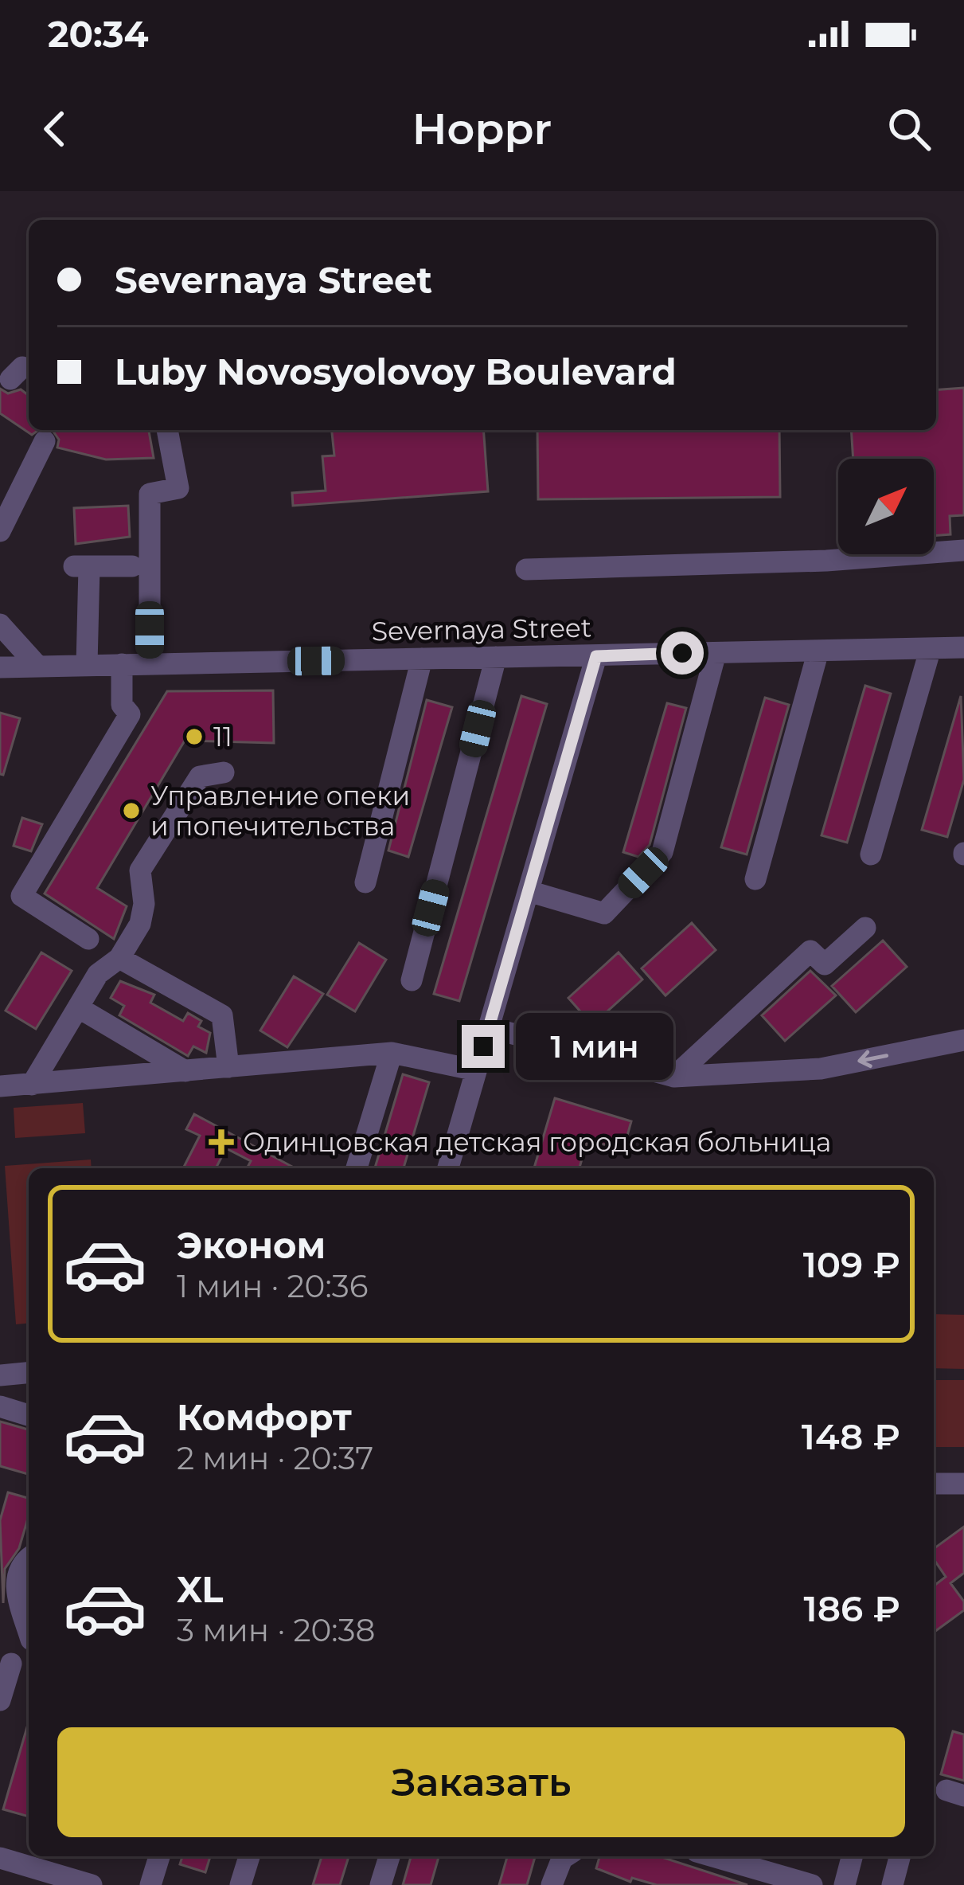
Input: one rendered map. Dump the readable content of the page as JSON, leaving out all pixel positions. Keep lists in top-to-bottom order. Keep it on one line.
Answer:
{"streets":{"street":["Severnaya Street"]},"places":{"other":["11","Управление опеки и попечительства"],"health":["Одинцовская детская городская больница"]},"north":"top right","page":{"status":"20:34","header":"Hoppr","banner":["Severnaya Street","Luby Novosyolovoy Boulevard"],"bubble":"1 мин","list":[{"name":"Эконом","note":"1 мин · 20:36","value":"109 ₽"},{"name":"Комфорт","note":"2 мин · 20:37","value":"148 ₽"},{"name":"XL","note":"3 мин · 20:38","value":"186 ₽"}],"buttons":"Заказать"}}
